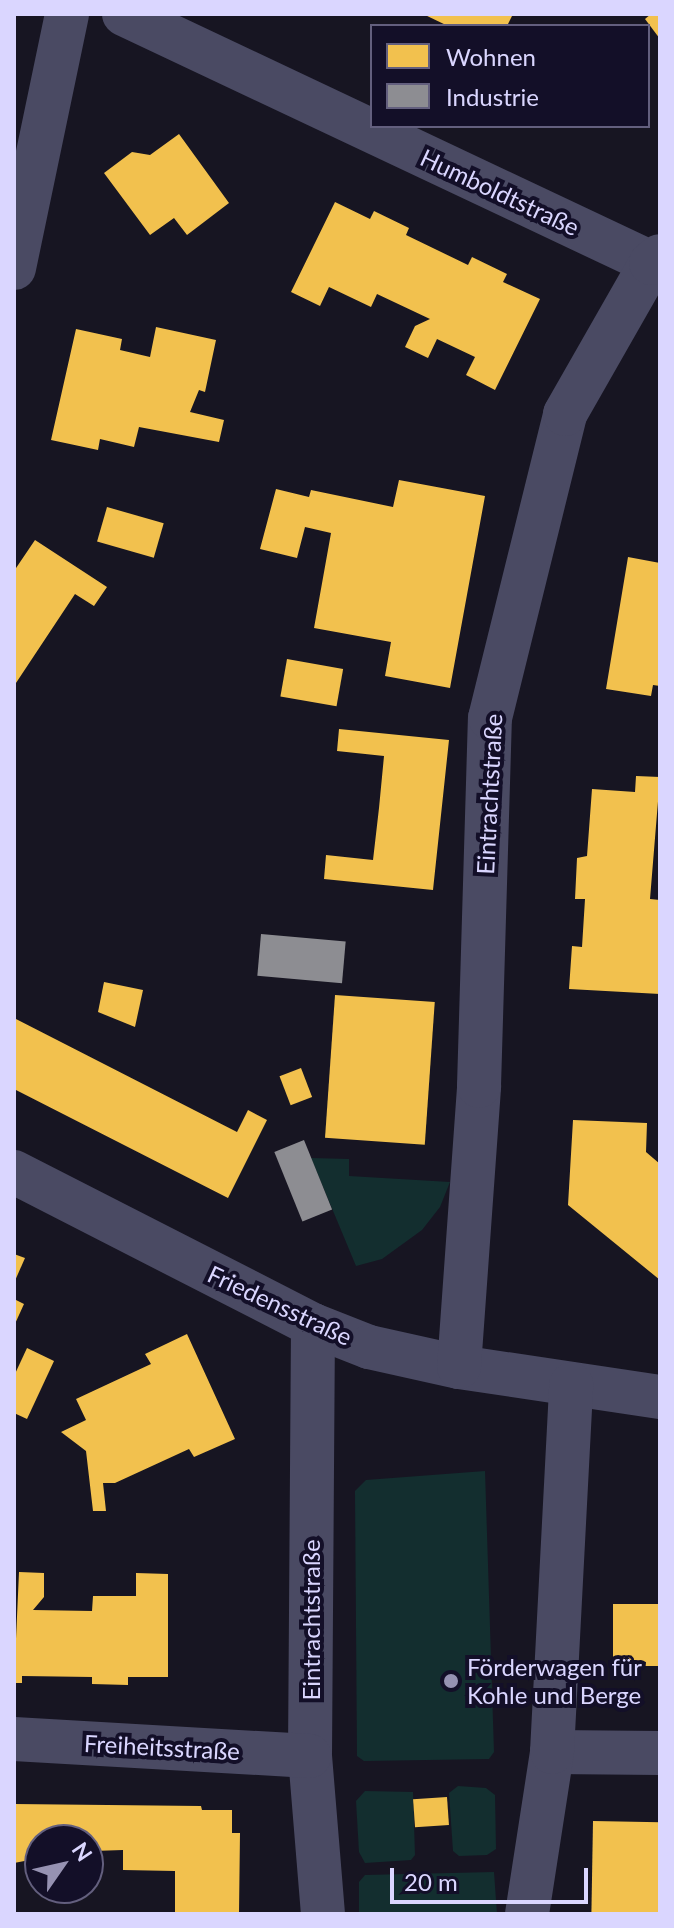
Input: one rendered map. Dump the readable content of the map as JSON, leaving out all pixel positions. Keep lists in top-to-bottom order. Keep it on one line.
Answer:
{"streets":{"street":["Humboldtstraße","Eintrachtstraße","Friedensstraße","Freiheitsstraße"]},"crossings":[["Humboldtstraße","Eintrachtstraße"],["Eintrachtstraße","Friedensstraße"],["Eintrachtstraße","Freiheitsstraße"]],"places":["Förderwagen für Kohle und Berge"],"legend":["Wohnen","Industrie"],"scale_bar":"20 m","north":"top right"}
